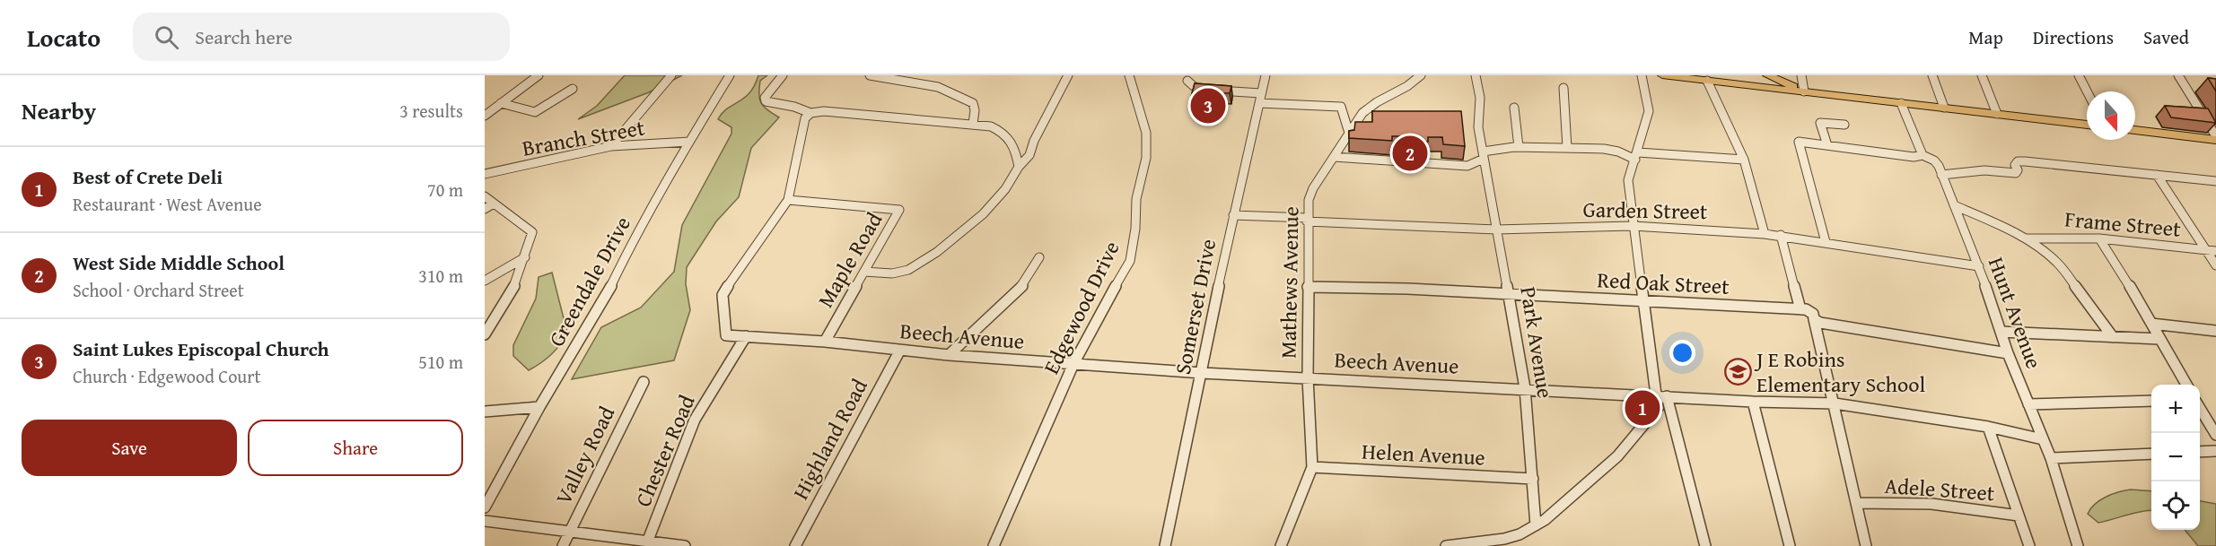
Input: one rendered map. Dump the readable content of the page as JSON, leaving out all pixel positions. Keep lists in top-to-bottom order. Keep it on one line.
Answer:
{"streets":{"street":["Branch Street","Garden Street","Frame Street","Maple Road","Greendale Drive","Mathews Avenue","Red Oak Street","Somerset Drive","Edgewood Drive","Hunt Avenue","Beech Avenue","Park Avenue","Highland Road","Chester Road","Helen Avenue","Valley Road","Adele Street"]},"crossings":[["Branch Street","Greendale Drive"],["Garden Street","Mathews Avenue"],["Garden Street","Somerset Drive"],["Garden Street","Hunt Avenue"],["Garden Street","Park Avenue"],["Maple Road","Beech Avenue"],["Mathews Avenue","Red Oak Street"],["Mathews Avenue","Beech Avenue"],["Mathews Avenue","Helen Avenue"],["Red Oak Street","Park Avenue"],["Somerset Drive","Beech Avenue"],["Edgewood Drive","Beech Avenue"],["Hunt Avenue","Beech Avenue"],["Beech Avenue","Park Avenue"],["Beech Avenue","Highland Road"],["Beech Avenue","Chester Road"],["Park Avenue","Helen Avenue"]],"places":{"school or university":["J E Robins Elementary School"]},"north":"bottom","page":{"header":"Locato","search":"Search here","nav":["Map","Directions","Saved"],"heading":["Nearby","3 results"],"pins":["3","2","1"],"list":[{"mark":"1","name":"Best of Crete Deli","note":"Restaurant · West Avenue","value":"70 m"},{"mark":"2","name":"West Side Middle School","note":"School · Orchard Street","value":"310 m"},{"mark":"3","name":"Saint Lukes Episcopal Church","note":"Church · Edgewood Court","value":"510 m"}],"map_buttons":["+","−"],"buttons":["Save","Share"]}}
